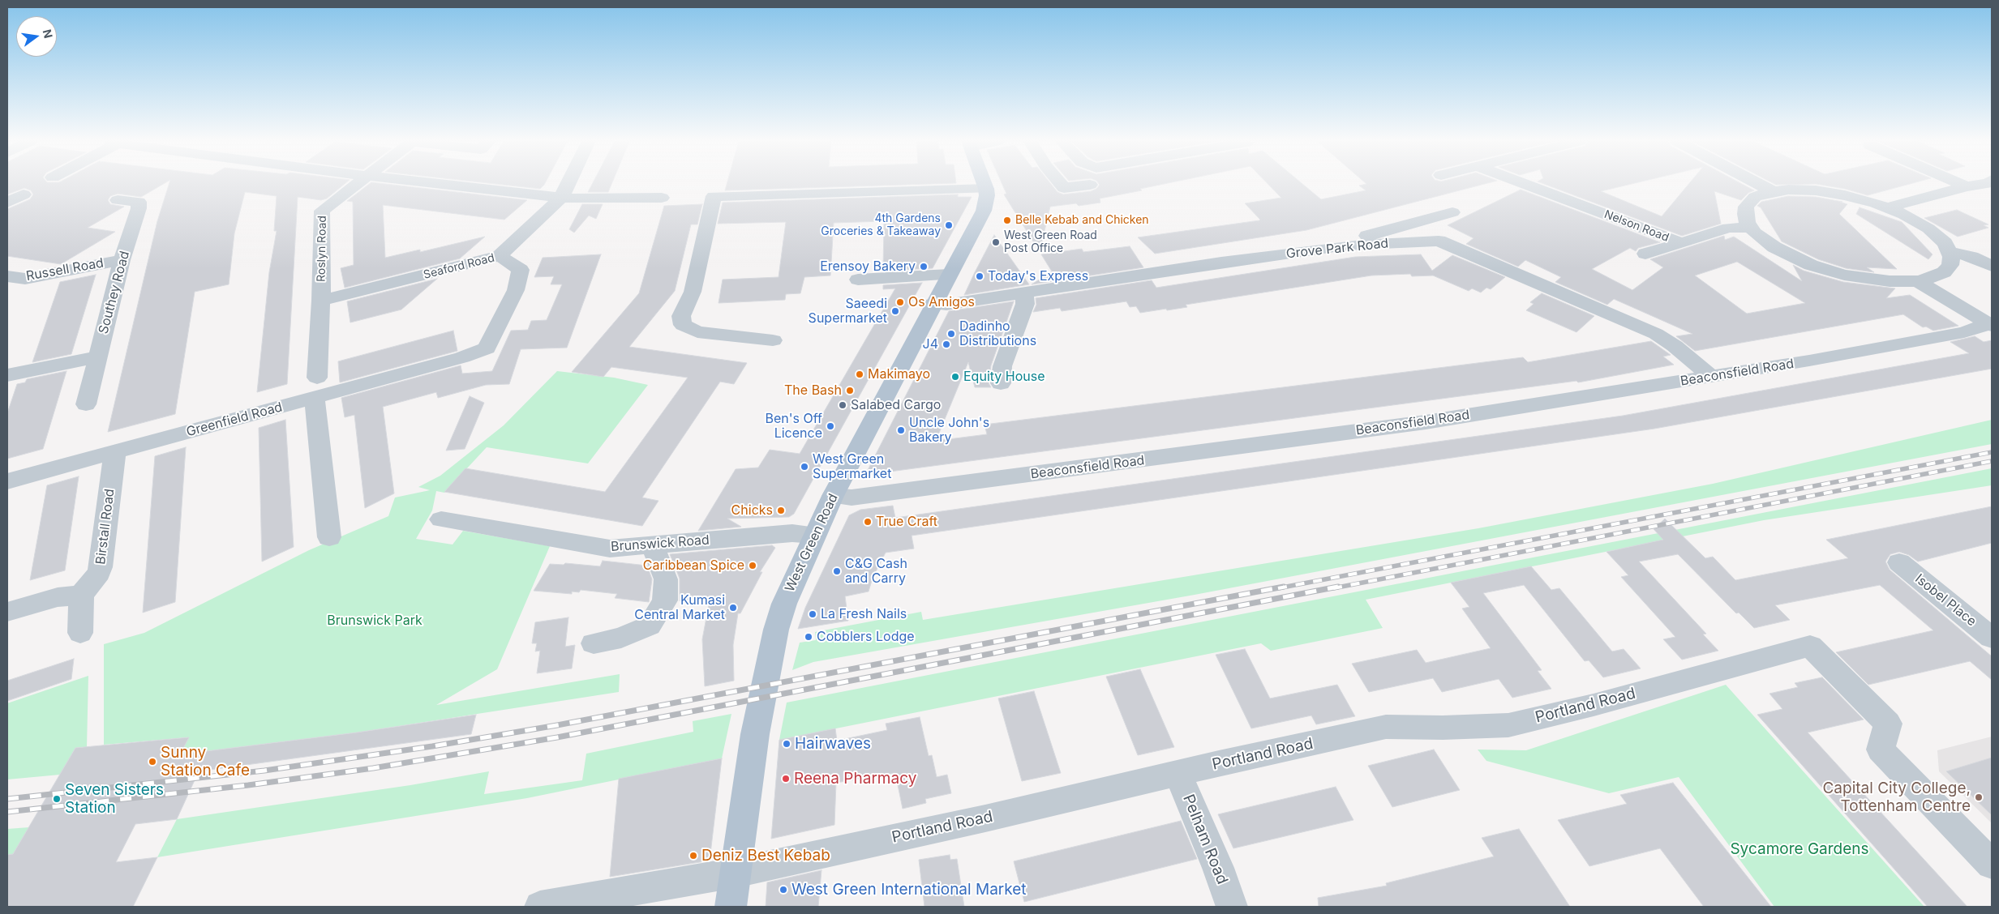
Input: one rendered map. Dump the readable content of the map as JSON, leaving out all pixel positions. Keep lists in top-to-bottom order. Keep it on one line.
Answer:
{"streets":{"main road":["West Green Road"],"street":["Nelson Road","Roslyn Road","Grove Park Road","Seaford Road","Russell Road","Southey Road","Beaconsfield Road","Greenfield Road","Birstall Road","Brunswick Road","Isobel Place","Portland Road","Pelham Road"]},"crossings":[["Roslyn Road","Seaford Road"],["Roslyn Road","Greenfield Road"],["Grove Park Road","Beaconsfield Road"],["Grove Park Road","West Green Road"],["Seaford Road","Greenfield Road"],["Russell Road","Southey Road"],["Beaconsfield Road","West Green Road"],["Greenfield Road","Birstall Road"],["West Green Road","Brunswick Road"],["West Green Road","Portland Road"],["Portland Road","Pelham Road"]],"parks":["Brunswick Park","Sycamore Gardens"],"places":["Belle Kebab and Chicken","4th Gardens Groceries & Takeaway","West Green Road Post Office","Erensoy Bakery","Today's Express","Os Amigos","Saeedi Supermarket","Dadinho Distributions","J4","Makimayo","Equity House","The Bash","Salabed Cargo","Ben's Off Licence","Uncle John's Bakery","West Green Supermarket","Chicks","True Craft","Caribbean Spice","C&G Cash and Carry","Kumasi Central Market","La Fresh Nails","Cobblers Lodge","Hairwaves","Sunny Station Cafe","Reena Pharmacy","Capital City College, Tottenham Centre","Seven Sisters Station","Deniz Best Kebab","West Green International Market"],"north":"right"}
